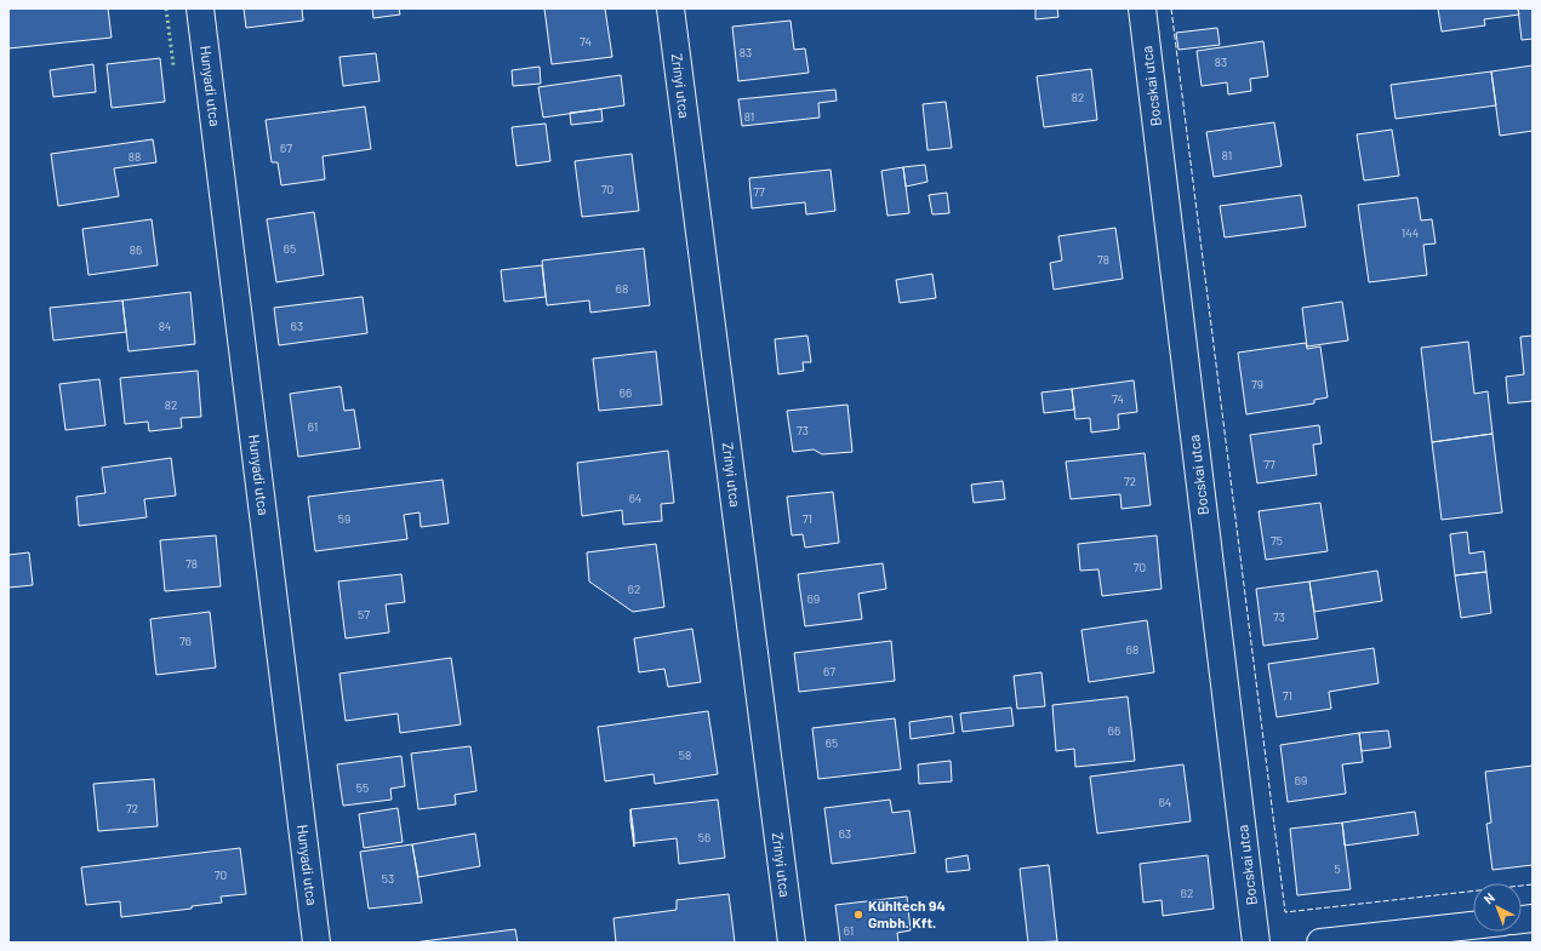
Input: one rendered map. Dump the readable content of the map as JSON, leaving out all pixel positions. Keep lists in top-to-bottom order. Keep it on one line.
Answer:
{"streets":{"street":["Hunyadi utca","Zrínyi utca","Bocskai utca"]},"places":["Kühltech 94 Gmbh. Kft."],"house_numbers":["74","83","83","82","81","67","81","88","70","77","144","65","86","78","68","84","63","79","66","74","82","61","73","77","72","64","59","71","75","78","70","62","69","57","73","76","68","67","71","66","65","58","69","55","64","72","63","56","5","70","53","62","61"],"north":"top left"}
